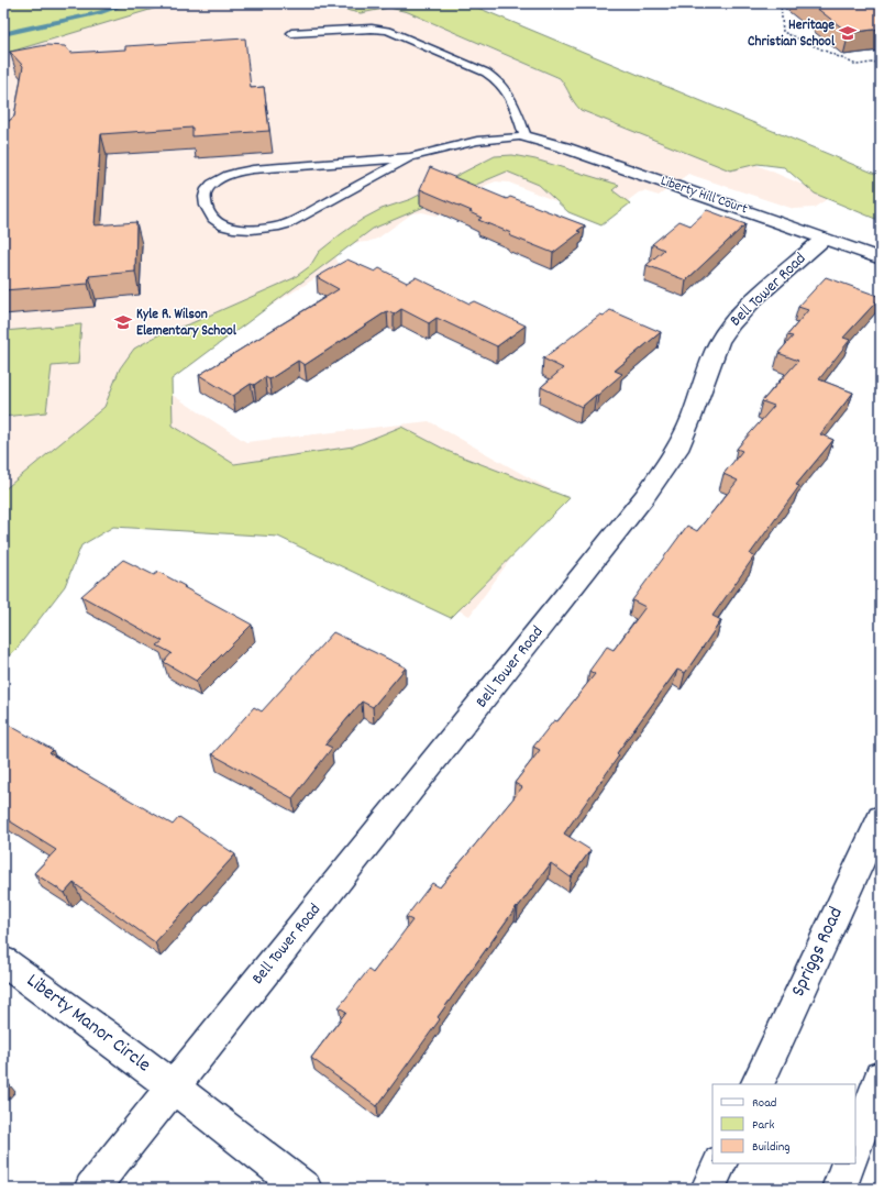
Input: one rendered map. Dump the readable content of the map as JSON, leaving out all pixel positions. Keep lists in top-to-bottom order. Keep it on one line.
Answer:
{"streets":{"street":["Liberty Hill Court","Bell Tower Road","Spriggs Road","Liberty Manor Circle"]},"crossings":[["Liberty Hill Court","Bell Tower Road"],["Bell Tower Road","Liberty Manor Circle"]],"places":{"school or university":["Heritage Christian School","Kyle R. Wilson Elementary School"]},"legend":["Road","Park","Building"]}
